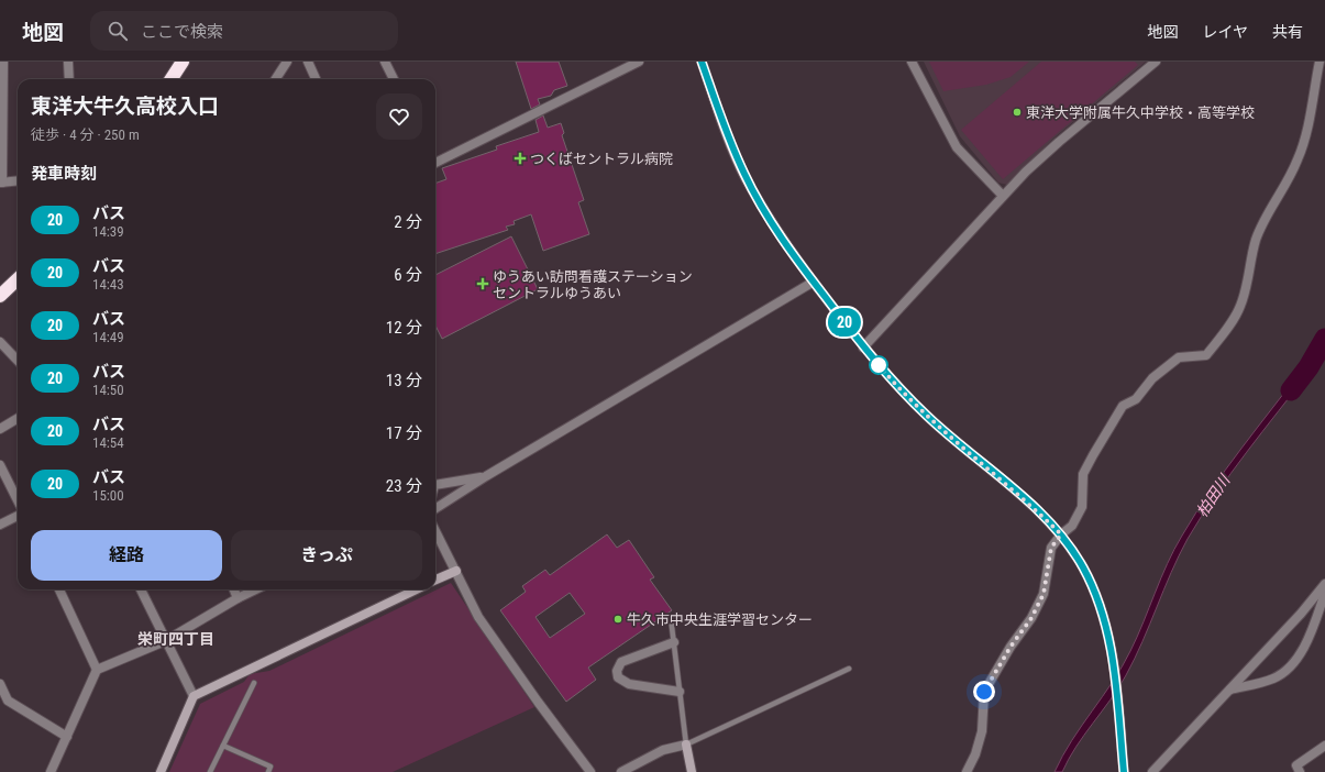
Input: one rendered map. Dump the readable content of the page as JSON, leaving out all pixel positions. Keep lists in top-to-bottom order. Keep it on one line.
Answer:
{"districts":["栄町四丁目"],"water":["柏田川"],"places":{"other":["東洋大学附属牛久中学校・高等学校","牛久市中央生涯学習センター"],"health":["つくばセントラル病院","ゆうあい訪問看護ステーション セントラルゆうあい"]},"lines":["bus line 20"],"page":{"header":"地図","search":"ここで検索","nav":["地図","レイヤ","共有"],"on_map":"20","heading":[["東洋大牛久高校入口","徒歩 · 4 分 · 250 m"],"発車時刻"],"list":[{"mark":"20","name":"バス","note":"14:39","value":"2 分"},{"mark":"20","name":"バス","note":"14:43","value":"6 分"},{"mark":"20","name":"バス","note":"14:49","value":"12 分"},{"mark":"20","name":"バス","note":"14:50","value":"13 分"},{"mark":"20","name":"バス","note":"14:54","value":"17 分"},{"mark":"20","name":"バス","note":"15:00","value":"23 分"}],"buttons":["経路","きっぷ"]}}
